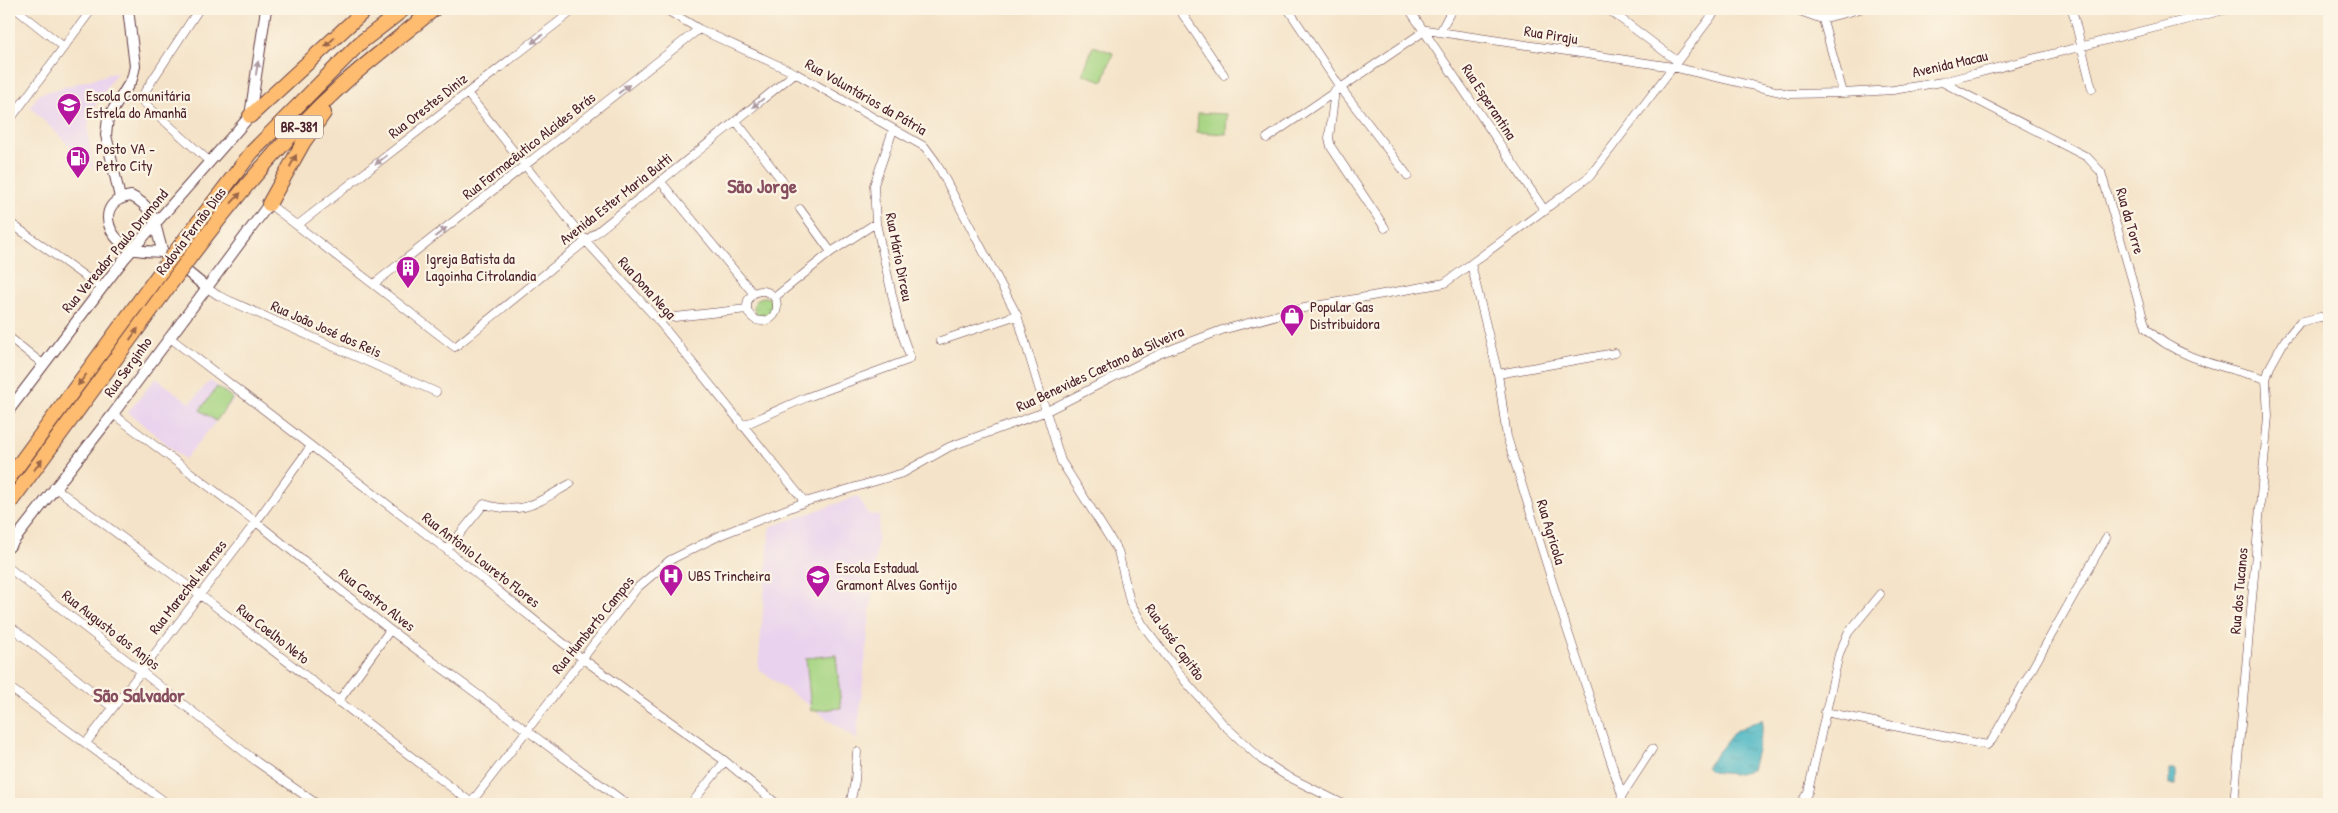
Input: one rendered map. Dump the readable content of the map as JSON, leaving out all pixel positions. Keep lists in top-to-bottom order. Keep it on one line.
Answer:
{"streets":{"highway":["BR-381","Rodovia Fernão Dias"],"street":["Rua Piraju","Avenida Macau","Rua Voluntários da Pátria","Rua Esperantina","Rua Orestes Diniz","Rua Farmacêutico Alcides Brás","Avenida Ester Maria Butti","Rua da Torre","Rua Vereador Paulo Drumond","Rua Mário Dirceu","Rua Dona Nega","Rua João José dos Reis","Rua Serginho","Rua Benevides Caetano da Silveira","Rua Agricola","Rua Antônio Loureto Flores","Rua Marechal Hermes","Rua dos Tucanos","Rua Castro Alves","Rua Humberto Campos","Rua Augusto dos Anjos","Rua Coelho Neto","Rua José Capitão"]},"crossings":[["Rua Piraju","Avenida Macau"],["Rua Piraju","Rua Esperantina"],["Rua Piraju","Rua Benevides Caetano da Silveira"],["Avenida Macau","Rua da Torre"],["Avenida Macau","Rua Benevides Caetano da Silveira"],["Rua Voluntários da Pátria","Rua Farmacêutico Alcides Brás"],["Rua Voluntários da Pátria","Avenida Ester Maria Butti"],["Rua Voluntários da Pátria","Rua Mário Dirceu"],["Rua Voluntários da Pátria","Rua Benevides Caetano da Silveira"],["Rua Voluntários da Pátria","Rua José Capitão"],["Rua Esperantina","Rua Benevides Caetano da Silveira"],["Rua Orestes Diniz","Rua Dona Nega"],["Rua Farmacêutico Alcides Brás","Avenida Ester Maria Butti"],["Rua Farmacêutico Alcides Brás","Rua Dona Nega"],["Avenida Ester Maria Butti","Rua Dona Nega"],["Rua da Torre","Rua dos Tucanos"],["Rua Mário Dirceu","Rua Dona Nega"],["Rua Dona Nega","Rua Benevides Caetano da Silveira"],["Rua Dona Nega","Rua Humberto Campos"],["Rua João José dos Reis","Rua Serginho"],["Rua Serginho","Rua Antônio Loureto Flores"],["Rua Serginho","Rua Castro Alves"],["Rua Serginho","Rua Coelho Neto"],["Rua Benevides Caetano da Silveira","Rua Agricola"],["Rua Benevides Caetano da Silveira","Rua Humberto Campos"],["Rua Benevides Caetano da Silveira","Rua José Capitão"],["Rua Antônio Loureto Flores","Rua Marechal Hermes"],["Rua Antônio Loureto Flores","Rua Humberto Campos"],["Rua Marechal Hermes","Rua Castro Alves"],["Rua Marechal Hermes","Rua Augusto dos Anjos"],["Rua Marechal Hermes","Rua Coelho Neto"],["Rua Castro Alves","Rua Humberto Campos"],["Rua Humberto Campos","Rua Coelho Neto"]],"one_way":["Rua Orestes Diniz","Rua Farmacêutico Alcides Brás"],"districts":["São Jorge","São Salvador"],"places":{"school or university":["Escola Comunitária Estrela do Amanhã","Escola Estadual Gramont Alves Gontijo"],"fuel station":["Posto VA - Petro City"],"building":["Igreja Batista da Lagoinha Citrolandia"],"shop":["Popular Gas Distribuidora"],"hospital":["UBS Trincheira"]}}
